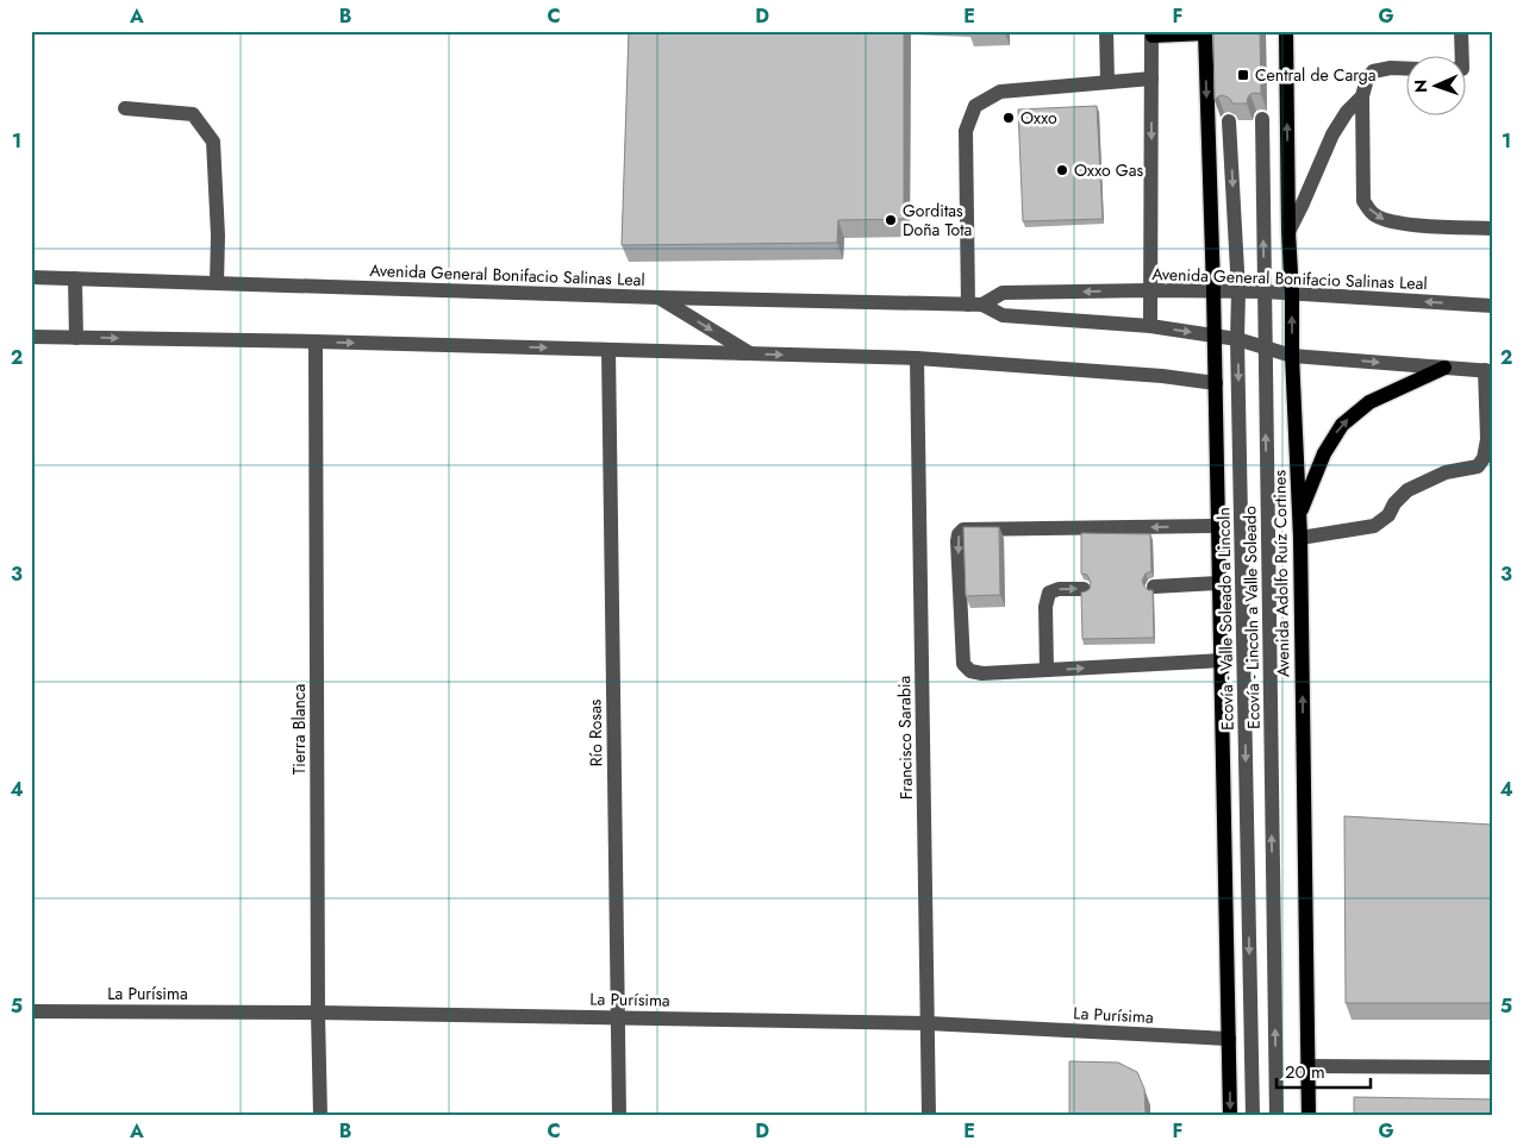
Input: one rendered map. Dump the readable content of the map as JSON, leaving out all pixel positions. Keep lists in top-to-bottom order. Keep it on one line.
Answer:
{"streets":{"main road":["Avenida Adolfo Ruíz Cortines"],"street":["Avenida General Bonifacio Salinas Leal","Ecovía - Lincoln a Valle Soleado","Ecovía - Valle Soleado a Lincoln","Tierra Blanca","Río Rosas","Francisco Sarabia","La Purísima"]},"crossings":[["Avenida General Bonifacio Salinas Leal","Avenida Adolfo Ruíz Cortines"],["Avenida General Bonifacio Salinas Leal","Ecovía - Lincoln a Valle Soleado"],["Avenida General Bonifacio Salinas Leal","Ecovía - Valle Soleado a Lincoln"],["Tierra Blanca","La Purísima"],["Río Rosas","La Purísima"],["Francisco Sarabia","La Purísima"]],"one_way":["Ecovía - Lincoln a Valle Soleado","Ecovía - Valle Soleado a Lincoln"],"places":{"transit":["Central de Carga"],"other":["Oxxo","Oxxo Gas","Gorditas Doña Tota"]},"scale_bar":"20 m","north":"left","grid":{"columns":["A","B","C","D","E","F","G"],"rows":["1","2","3","4","5"]}}
